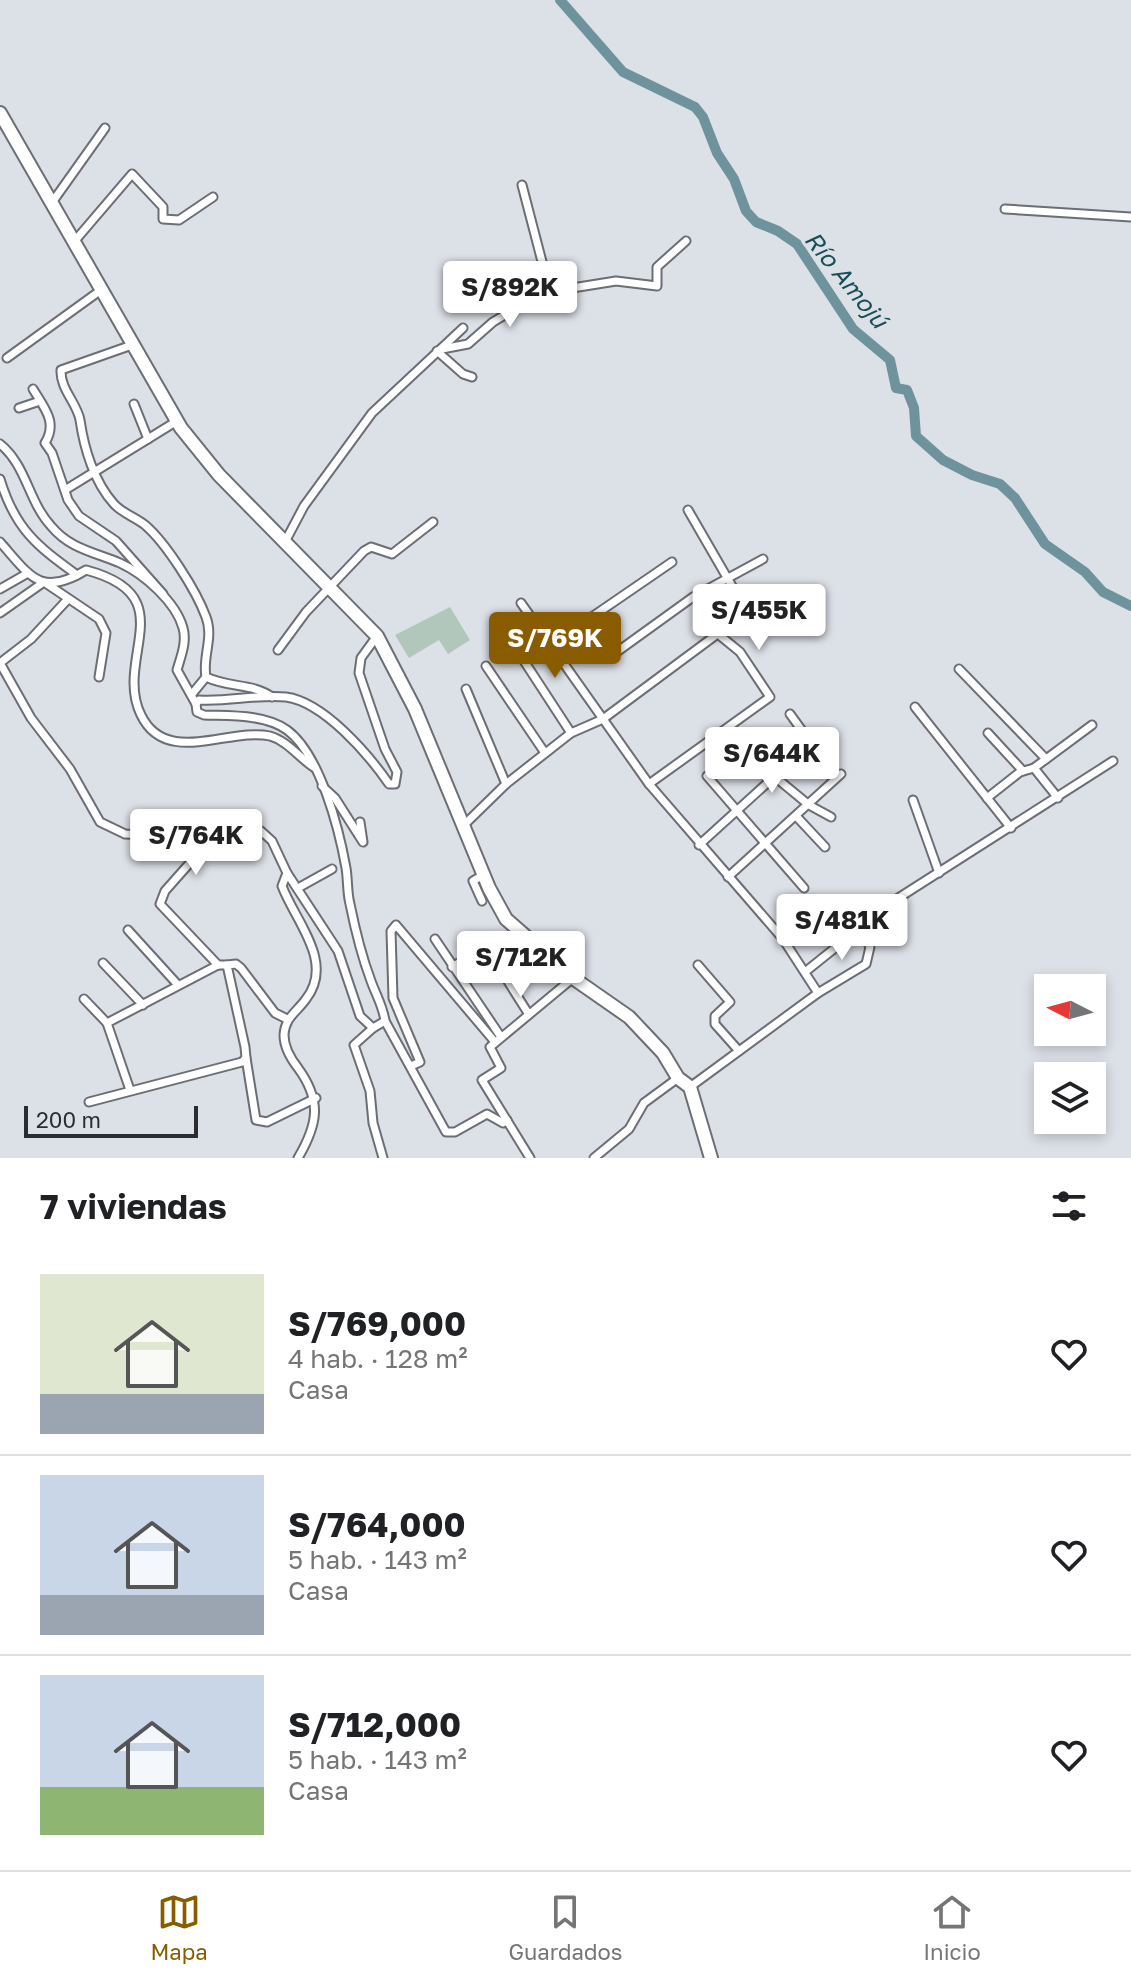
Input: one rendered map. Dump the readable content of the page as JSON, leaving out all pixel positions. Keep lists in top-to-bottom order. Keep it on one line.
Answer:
{"water":["Río Amojú"],"scale_bar":"200 m","north":"left","page":{"price":["S/892K","S/455K","S/769K","S/644K","S/764K","S/481K","S/712K"],"scale":"200 m","heading":"7 viviendas","list":[{"name":"S/769,000","note":"4 hab. · 128 m² · Casa"},{"name":"S/764,000","note":"5 hab. · 143 m² · Casa"},{"name":"S/712,000","note":"5 hab. · 143 m² · Casa"}],"tabs":["Mapa","Guardados","Inicio"]}}
